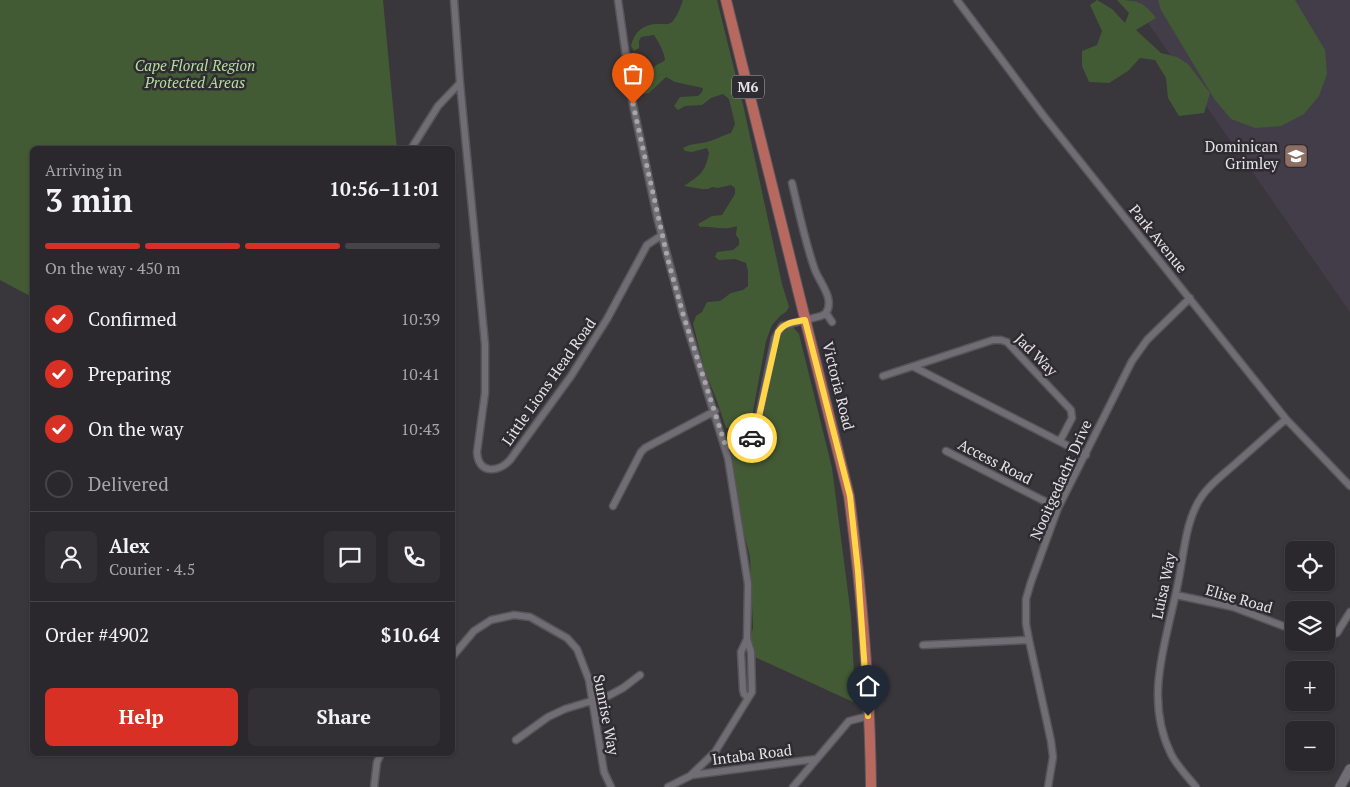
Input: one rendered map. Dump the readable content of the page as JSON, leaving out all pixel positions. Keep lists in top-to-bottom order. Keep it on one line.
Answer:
{"streets":{"main road":["M6","Victoria Road"],"street":["Park Avenue","Jad Way","Little Lions Head Road","Access Road","Nooitgedacht Drive","Luisa Way","Elise Road","Sunrise Way","Intaba Road"]},"crossings":[["Park Avenue","Nooitgedacht Drive"],["Park Avenue","Luisa Way"],["Access Road","Nooitgedacht Drive"],["Luisa Way","Elise Road"]],"parks":["Cape Floral Region Protected Areas"],"places":{"school or university":["Dominican Grimley"]},"page":{"heading":["3 min","Arriving in","10:56–11:01"],"panel":["Alex","Courier · 4.5","Order #4902","$10.64"],"bar":"On the way · 450 m","list":[["Confirmed","10:39"],["Preparing","10:41"],["On the way","10:43"],"Delivered"],"map_buttons":["+","−"],"buttons":["Help","Share"]}}
